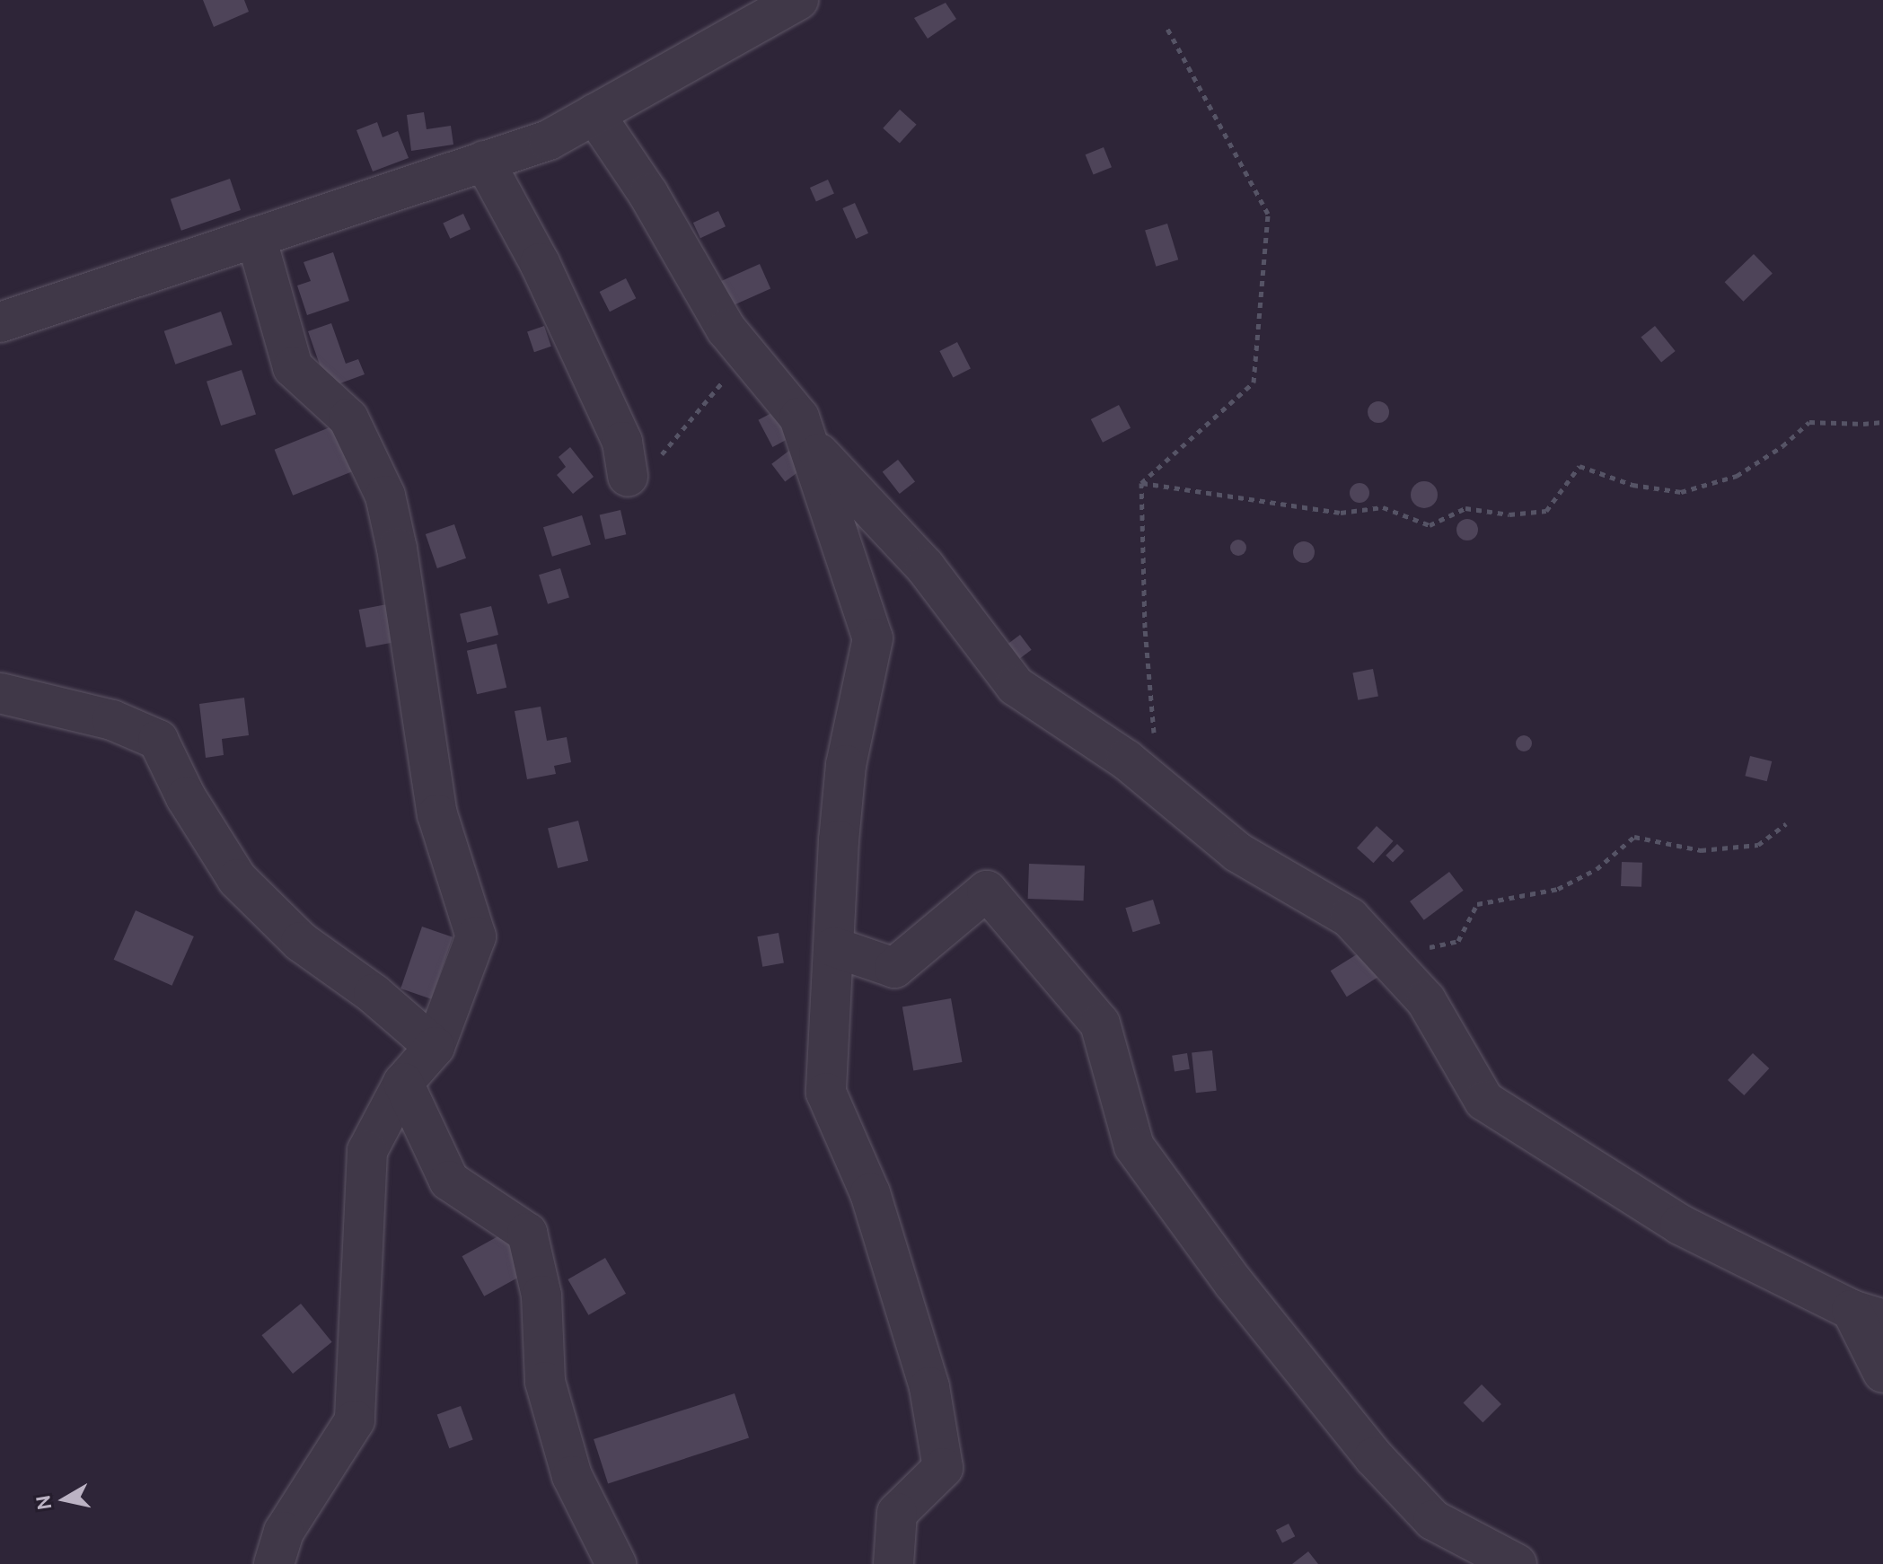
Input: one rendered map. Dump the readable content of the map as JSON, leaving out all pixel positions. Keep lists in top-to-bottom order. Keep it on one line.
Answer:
{"north":"left"}
